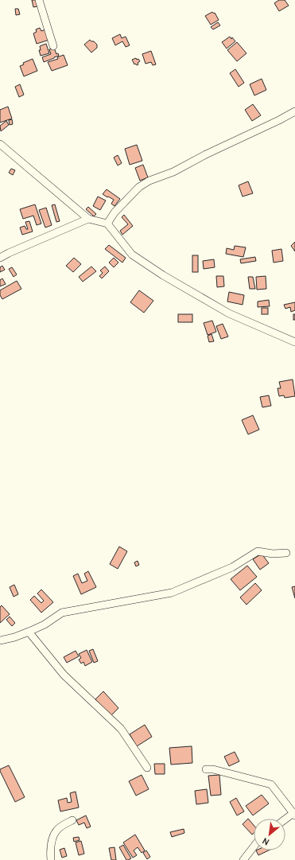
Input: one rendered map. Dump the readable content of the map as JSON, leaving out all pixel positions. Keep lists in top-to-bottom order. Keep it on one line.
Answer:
{"north":"bottom left"}
